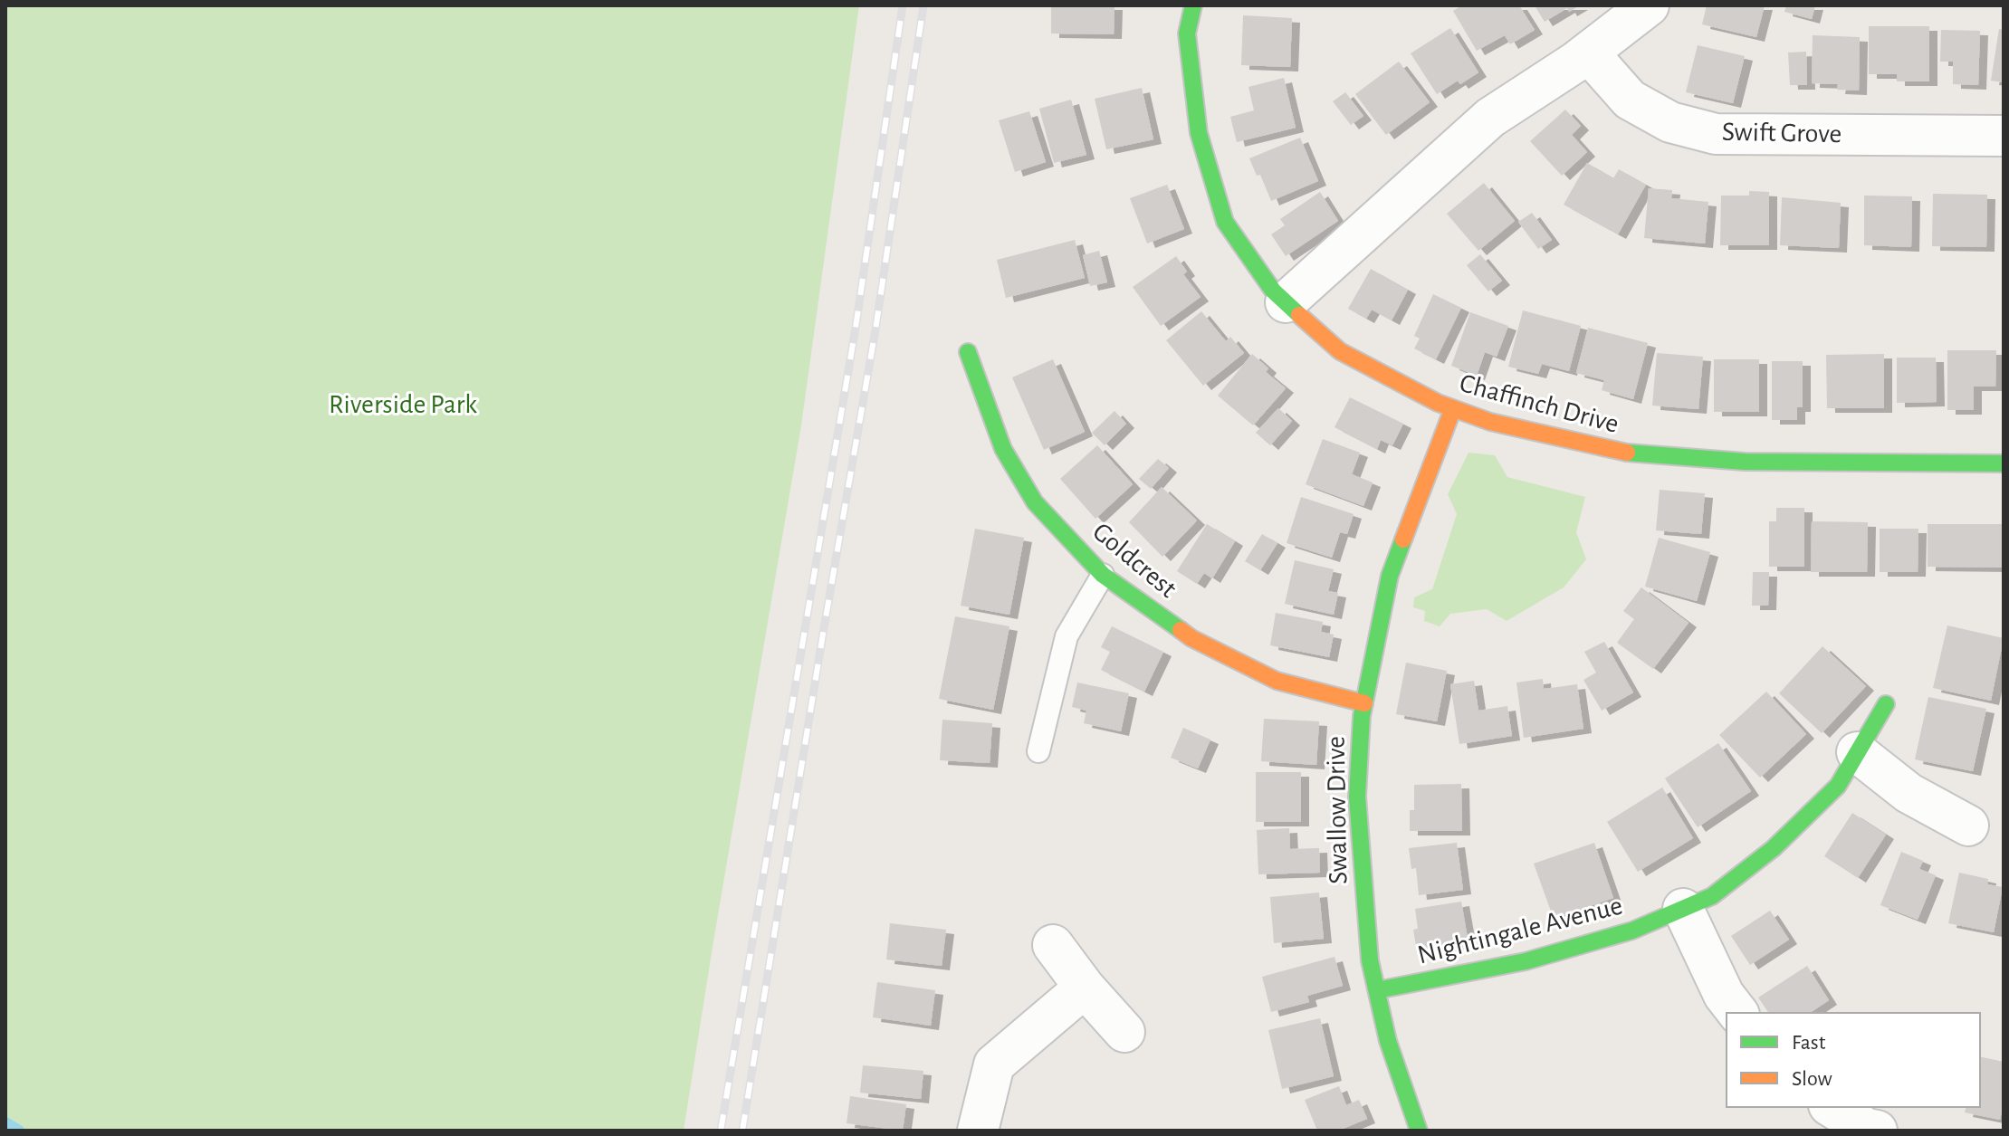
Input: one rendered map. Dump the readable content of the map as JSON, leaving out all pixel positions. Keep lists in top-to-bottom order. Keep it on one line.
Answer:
{"streets":{"street":["Swift Grove","Chaffinch Drive","Goldcrest","Swallow Drive","Nightingale Avenue"]},"crossings":[["Chaffinch Drive","Swallow Drive"],["Goldcrest","Swallow Drive"],["Swallow Drive","Nightingale Avenue"]],"parks":["Riverside Park"],"legend":["Fast","Slow"]}
